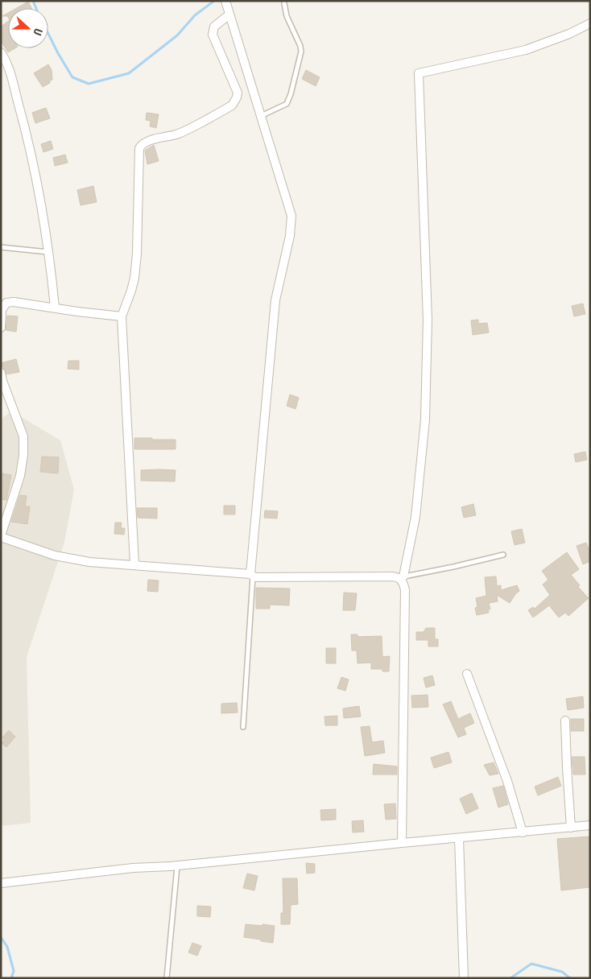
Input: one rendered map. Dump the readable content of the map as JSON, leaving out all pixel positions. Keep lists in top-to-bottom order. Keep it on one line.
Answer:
{"north":"right"}
